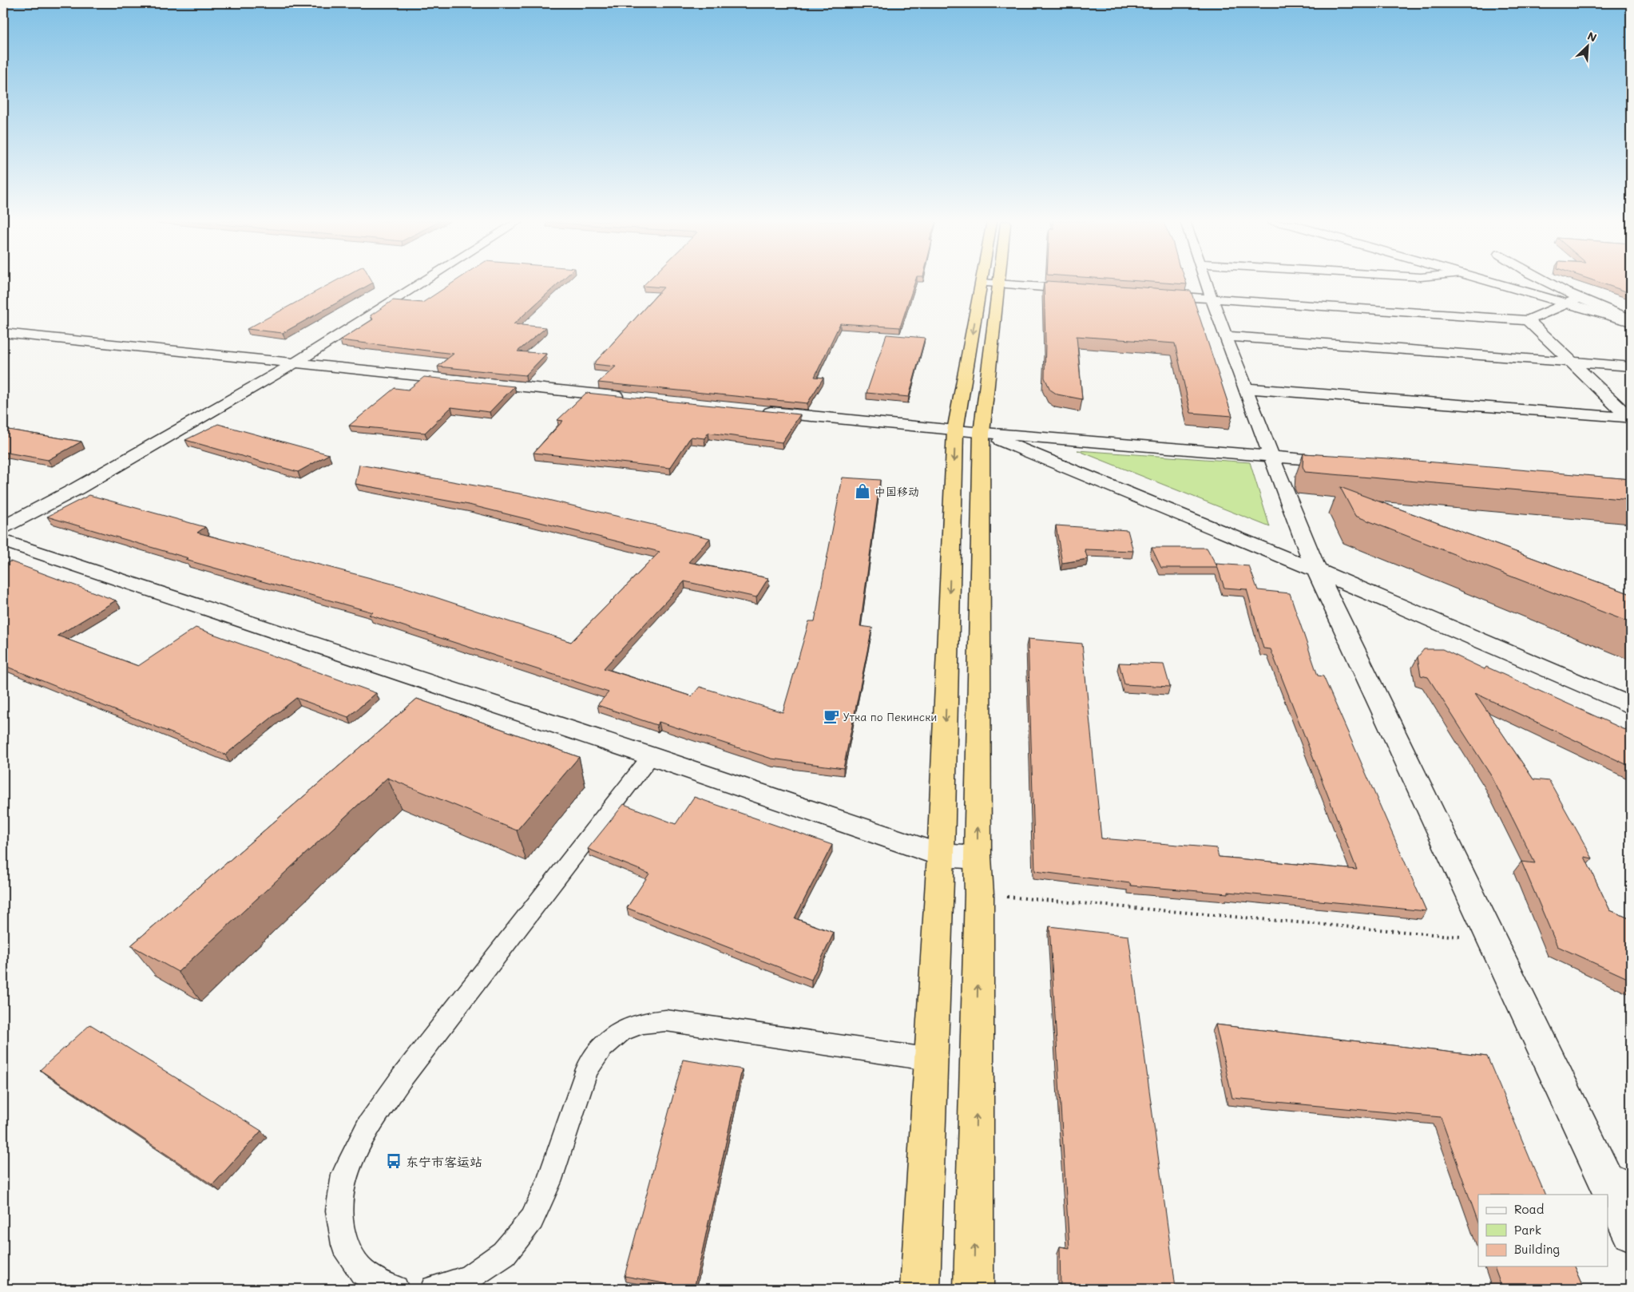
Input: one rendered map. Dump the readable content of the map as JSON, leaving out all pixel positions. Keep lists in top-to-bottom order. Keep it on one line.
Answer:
{"places":{"shop":["中国移动"],"cafe":["Утка по Пекински"],"bus stop":["东宁市客运站"]},"legend":["Road","Park","Building"],"north":"top right"}
